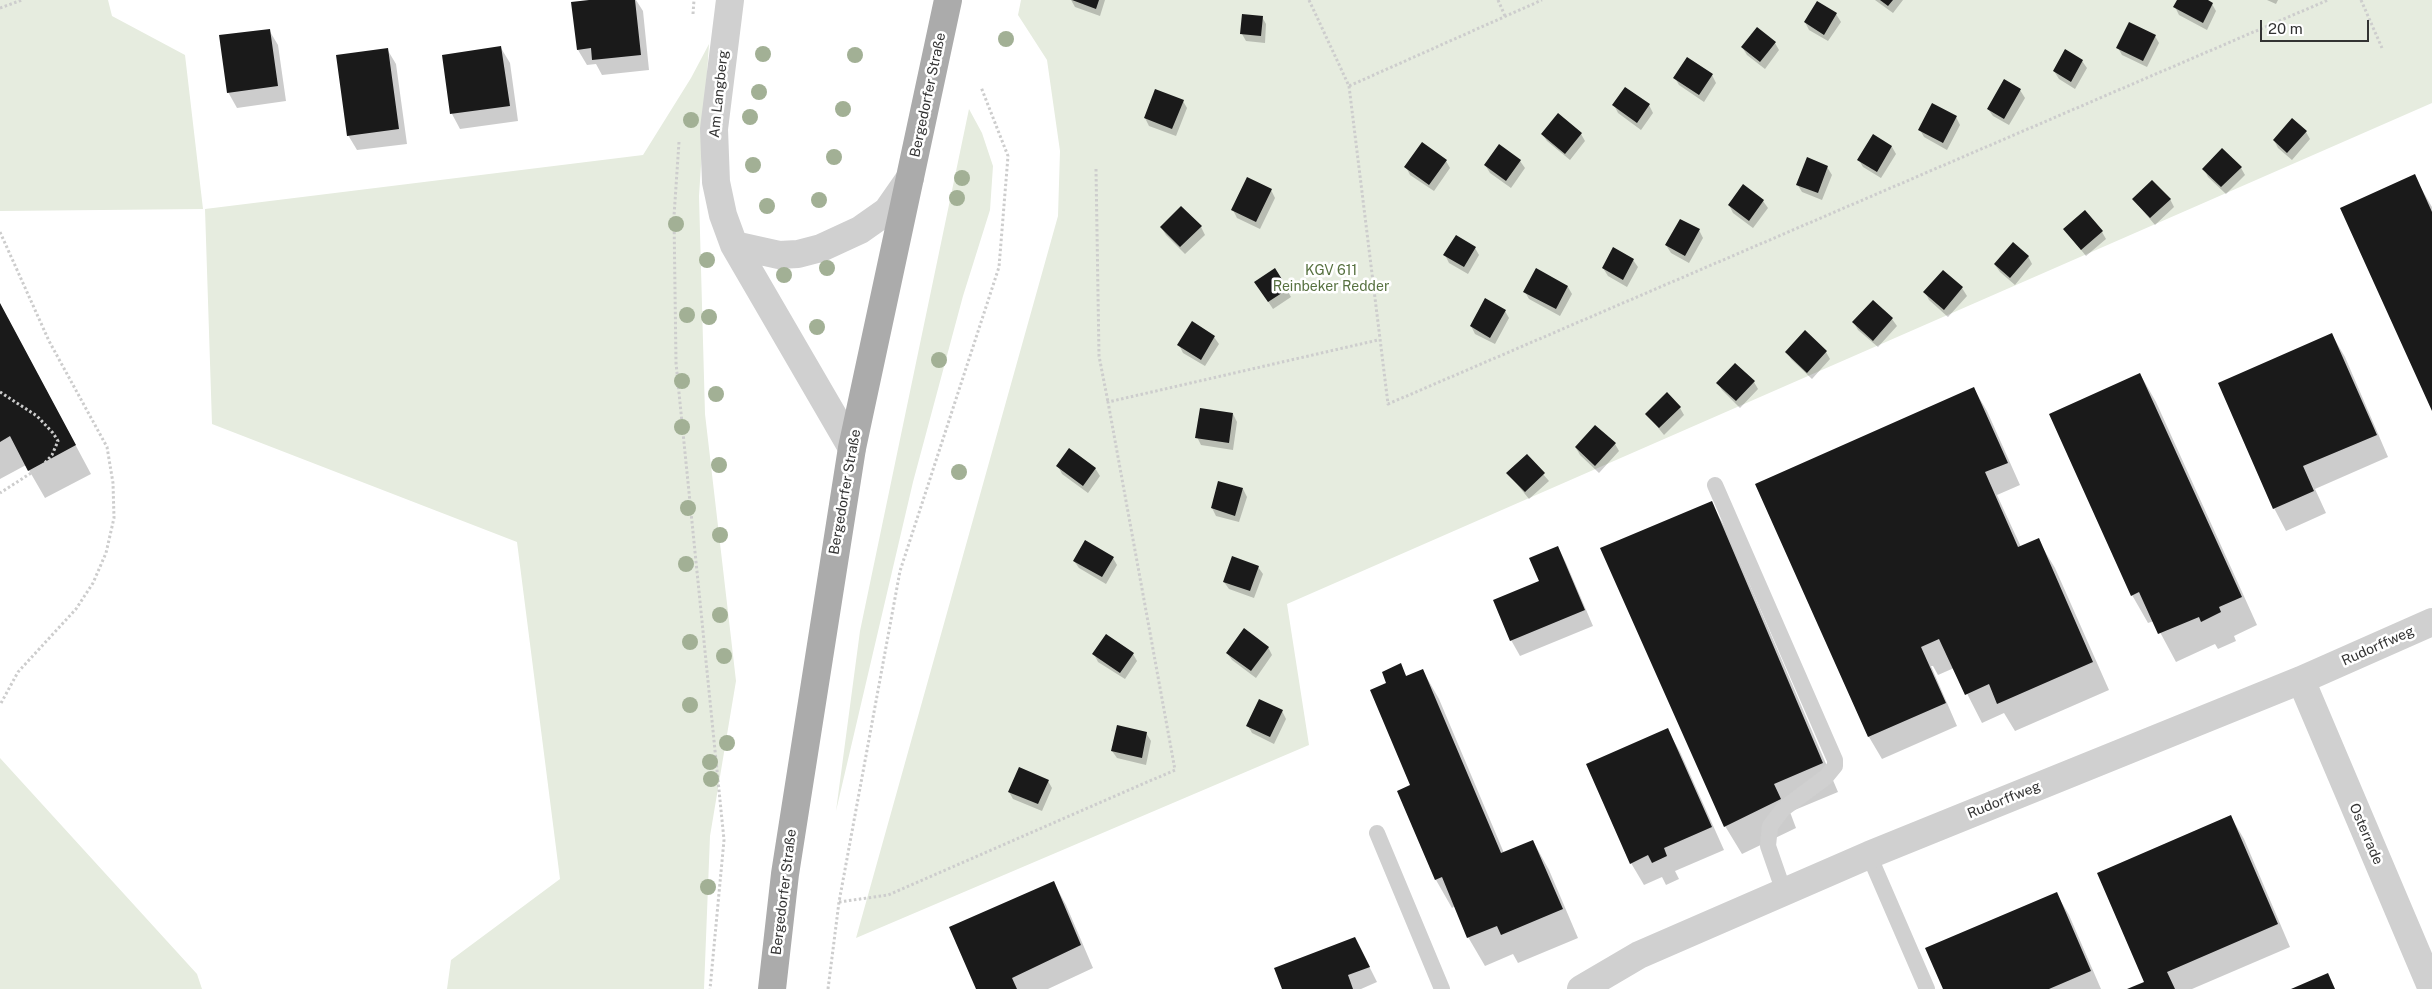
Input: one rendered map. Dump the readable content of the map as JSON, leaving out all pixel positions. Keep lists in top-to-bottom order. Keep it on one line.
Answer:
{"streets":{"main road":["Bergedorfer Straße"],"street":["Am Langberg","Rudorffweg","Osterrade"]},"crossings":[["Am Langberg","Bergedorfer Straße"],["Rudorffweg","Osterrade"]],"parks":["KGV 611 Reinbeker Redder"],"scale_bar":"20 m"}
